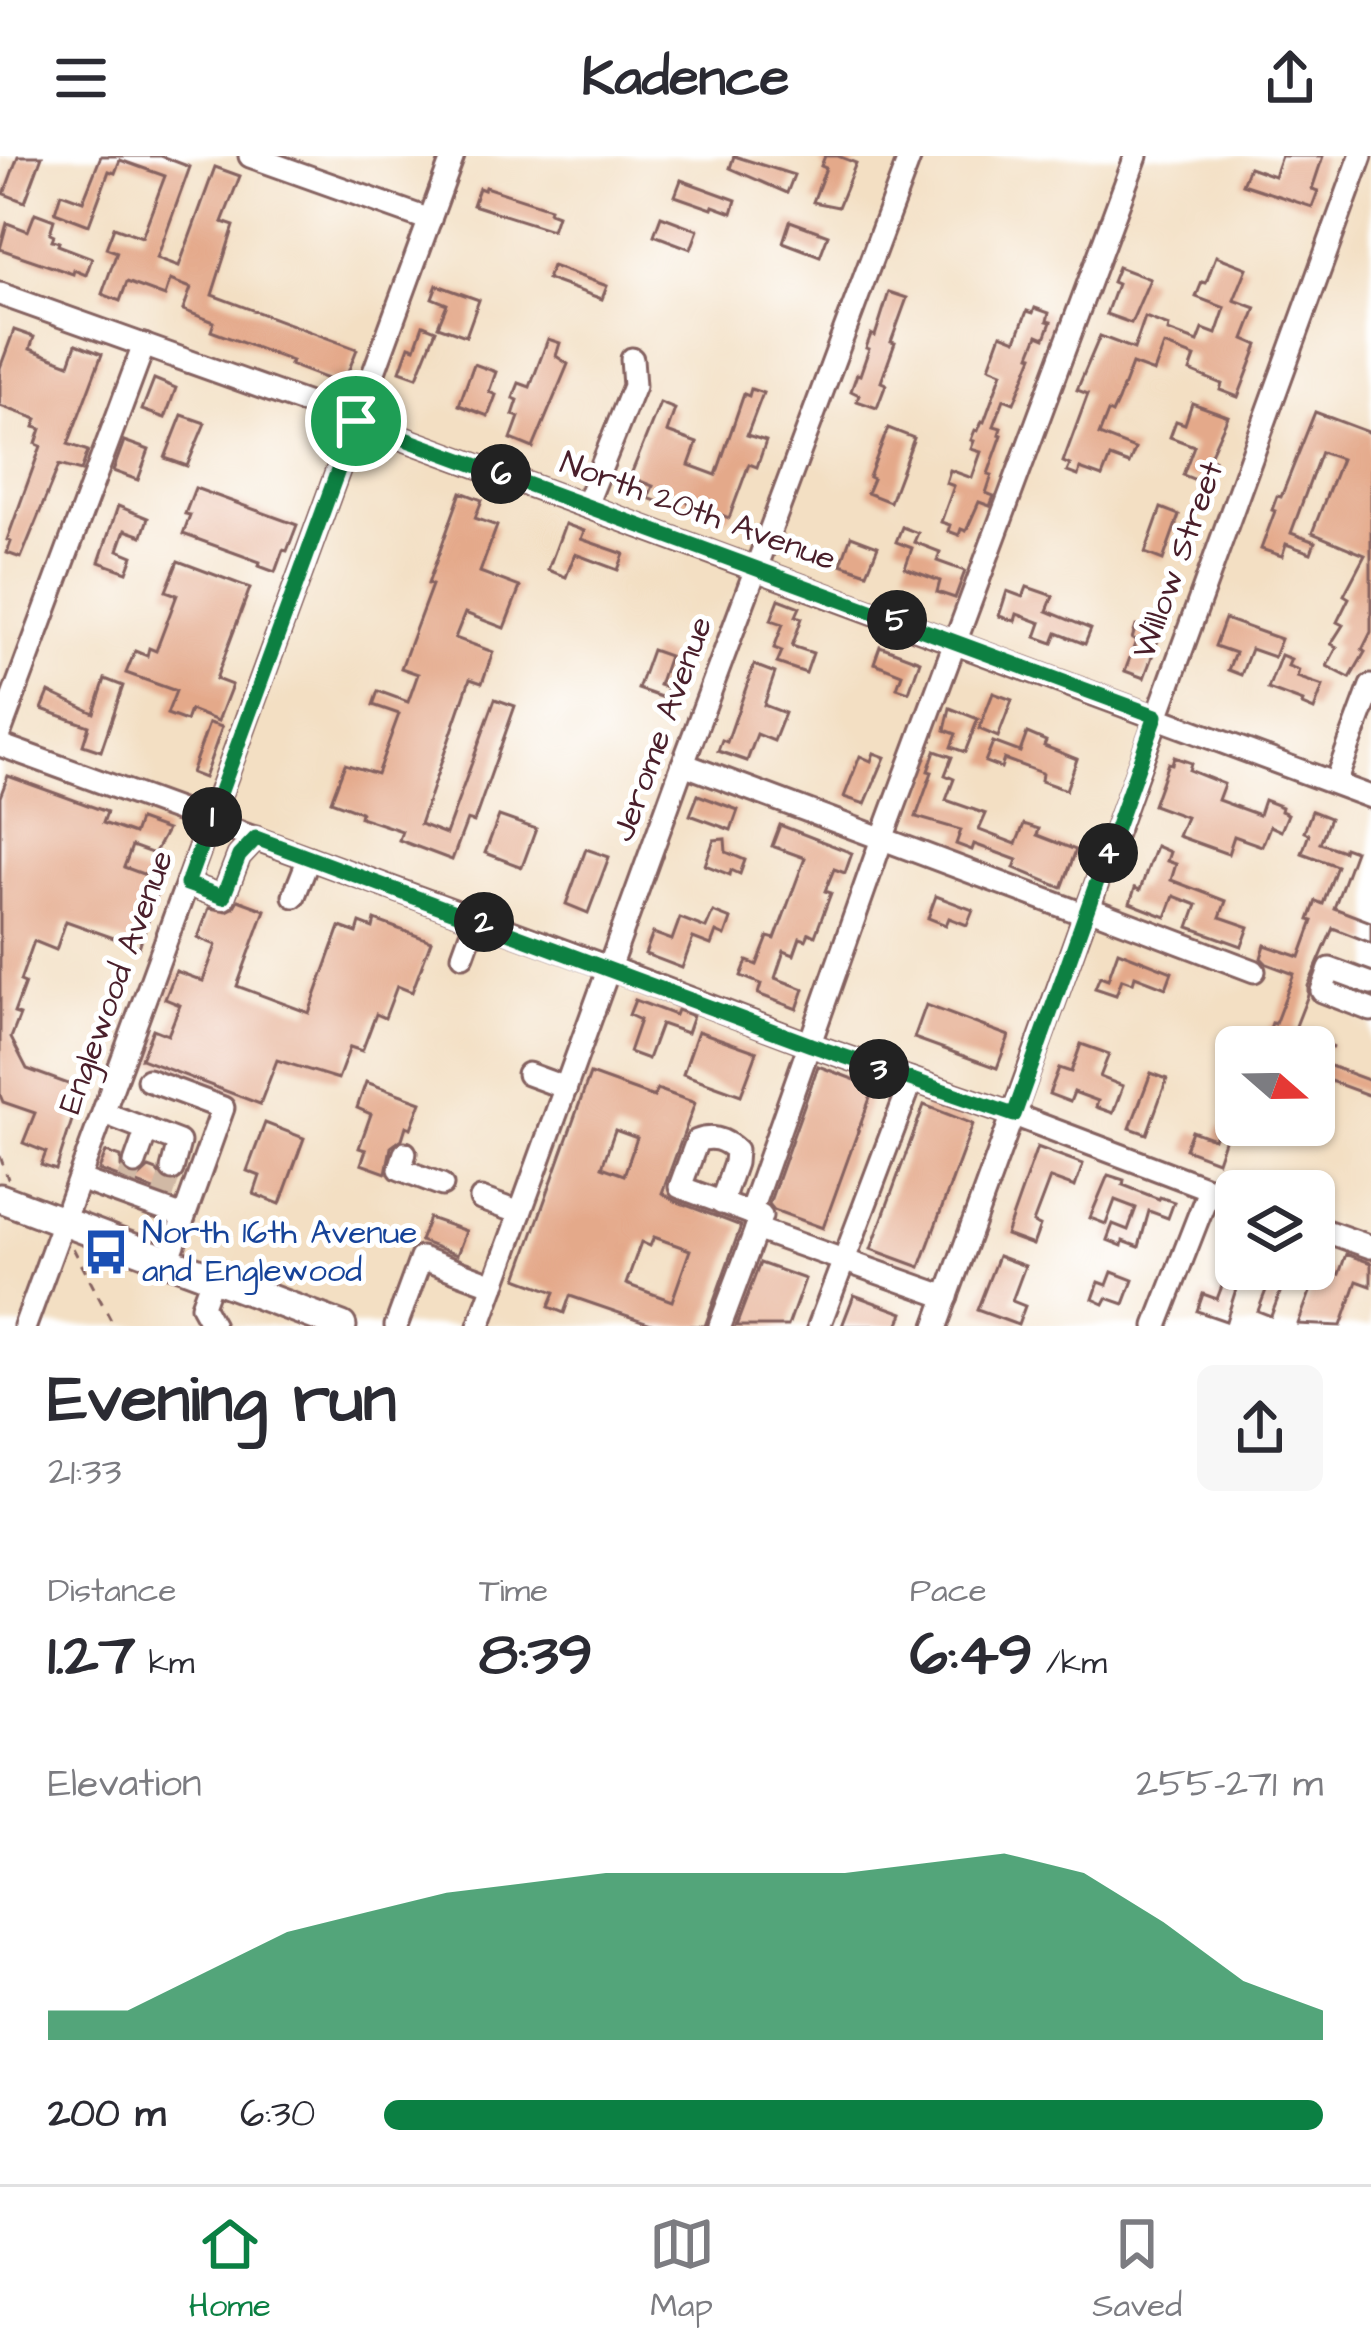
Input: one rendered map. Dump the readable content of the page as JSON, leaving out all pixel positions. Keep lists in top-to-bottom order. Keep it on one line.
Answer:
{"streets":{"street":["North 20th Avenue","Willow Street","Jerome Avenue","Englewood Avenue"]},"crossings":[["North 20th Avenue","Willow Street"],["North 20th Avenue","Jerome Avenue"],["North 20th Avenue","Englewood Avenue"]],"places":{"bus stop":["North 16th Avenue and Englewood"]},"north":"right","page":{"header":"Kadence","pins":["6","5","1","4","2","3"],"heading":["Evening run","21:33"],"stats":[["Distance","1.27 km"],["Time","8:39"],["Pace","6:49 /km"]],"chart":["Elevation","255–271 m"],"list":[{"name":"200 m","note":"6:30"}],"tabs":["Home","Map","Saved"]}}
